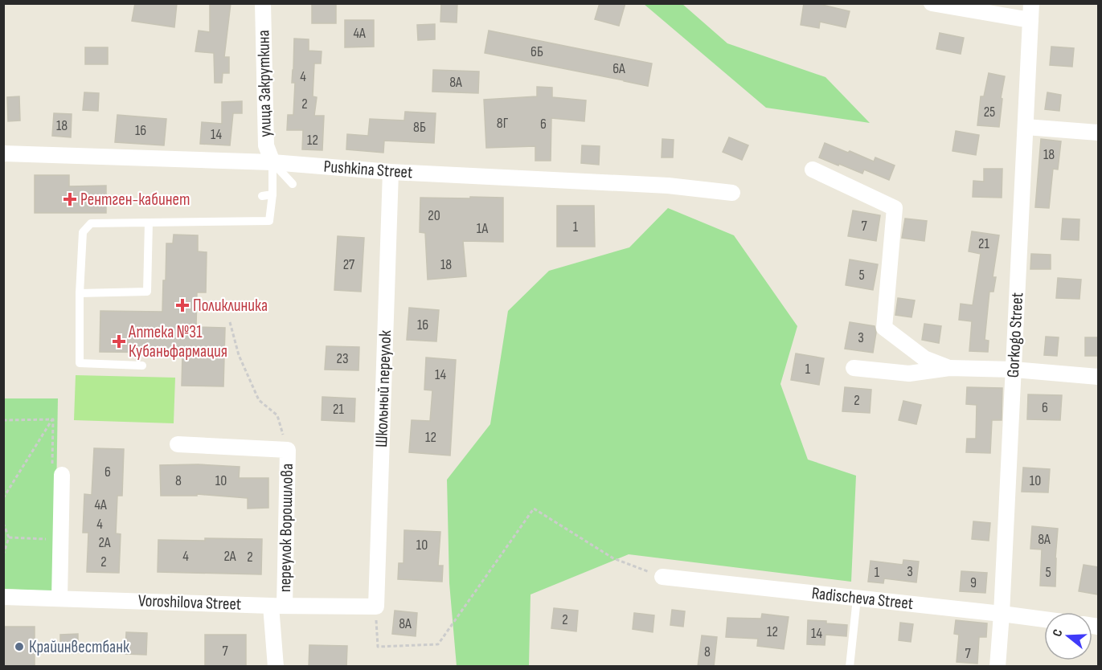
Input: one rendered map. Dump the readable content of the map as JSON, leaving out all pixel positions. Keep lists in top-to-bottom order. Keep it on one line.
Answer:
{"streets":{"street":["улица Закруткина","Pushkina Street","Gorkogo Street","Школьный переулок","переулок Ворошилова","Radischeva Street","Voroshilova Street"]},"crossings":[["улица Закруткина","Pushkina Street"],["Pushkina Street","Школьный переулок"],["Gorkogo Street","Radischeva Street"],["Школьный переулок","Voroshilova Street"],["переулок Ворошилова","Voroshilova Street"]],"places":{"health":["Рентген-кабинет","Поликлиника","Аптека №31 Кубаньфармация"],"other":["Крайинвестбанк"]},"house_numbers":["4А","6Б","6А","4","8А","2","25","8Г","6","18","8Б","16","14","12","18","20","7","1","1А","21","27","18","5","16","3","23","1","14","2","6","21","12","6","8","10","10","4А","4","8А","2А","10","4","2А","2","2","3","1","5","9","2","8А","12","14","7","8","7"],"north":"left"}
